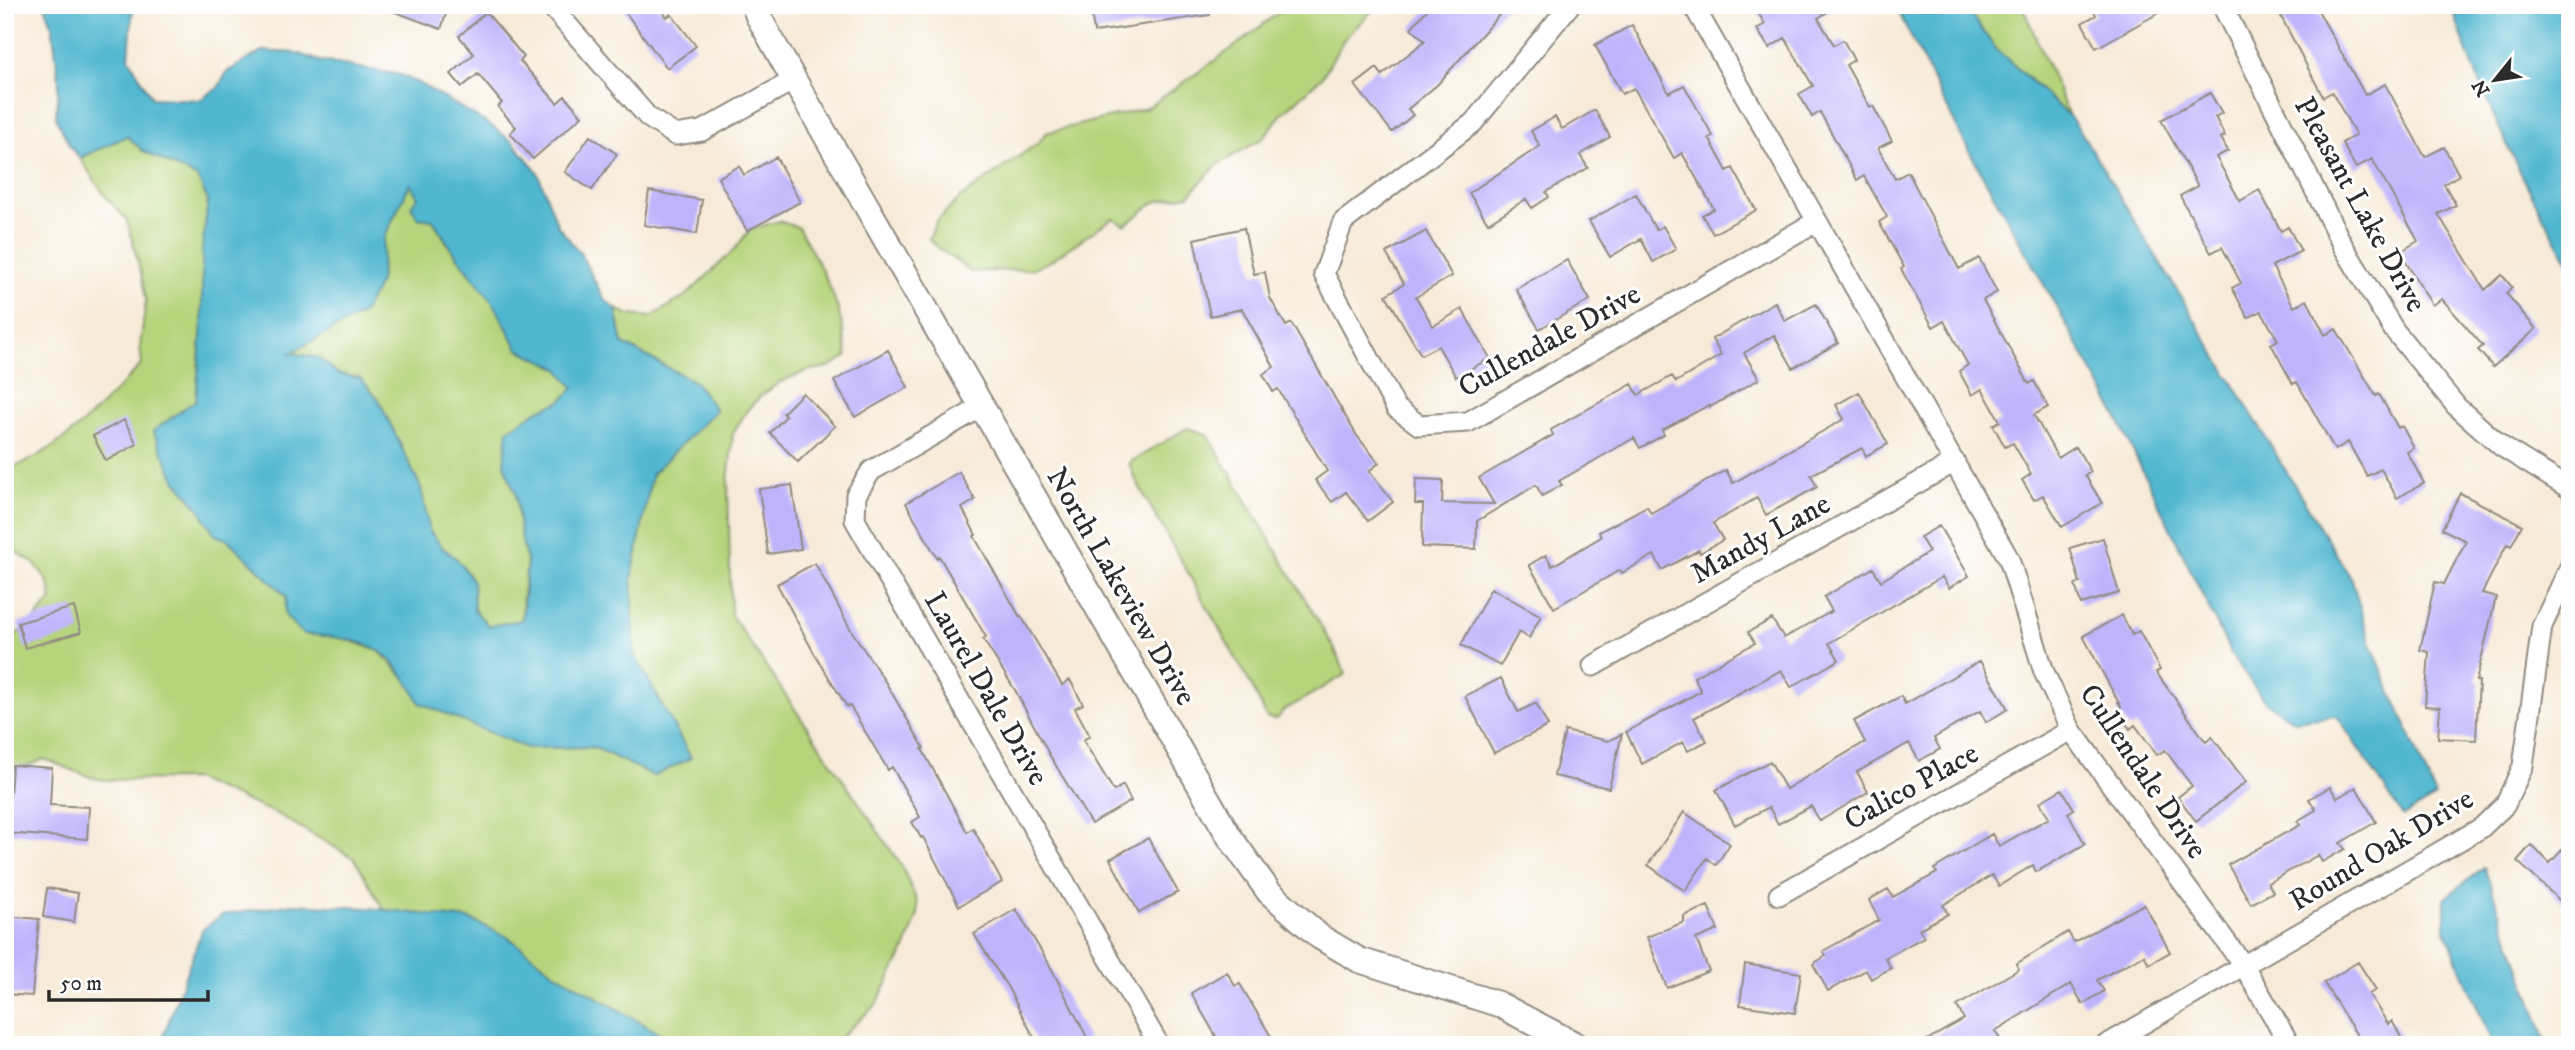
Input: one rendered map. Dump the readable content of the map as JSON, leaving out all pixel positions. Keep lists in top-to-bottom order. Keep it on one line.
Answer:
{"streets":{"street":["Pleasant Lake Drive","Cullendale Drive","Mandy Lane","North Lakeview Drive","Laurel Dale Drive","Calico Place","Round Oak Drive"]},"crossings":[["Cullendale Drive","Mandy Lane"],["Cullendale Drive","Calico Place"],["Cullendale Drive","Round Oak Drive"],["North Lakeview Drive","Laurel Dale Drive"]],"scale_bar":"50 m","north":"bottom left"}
